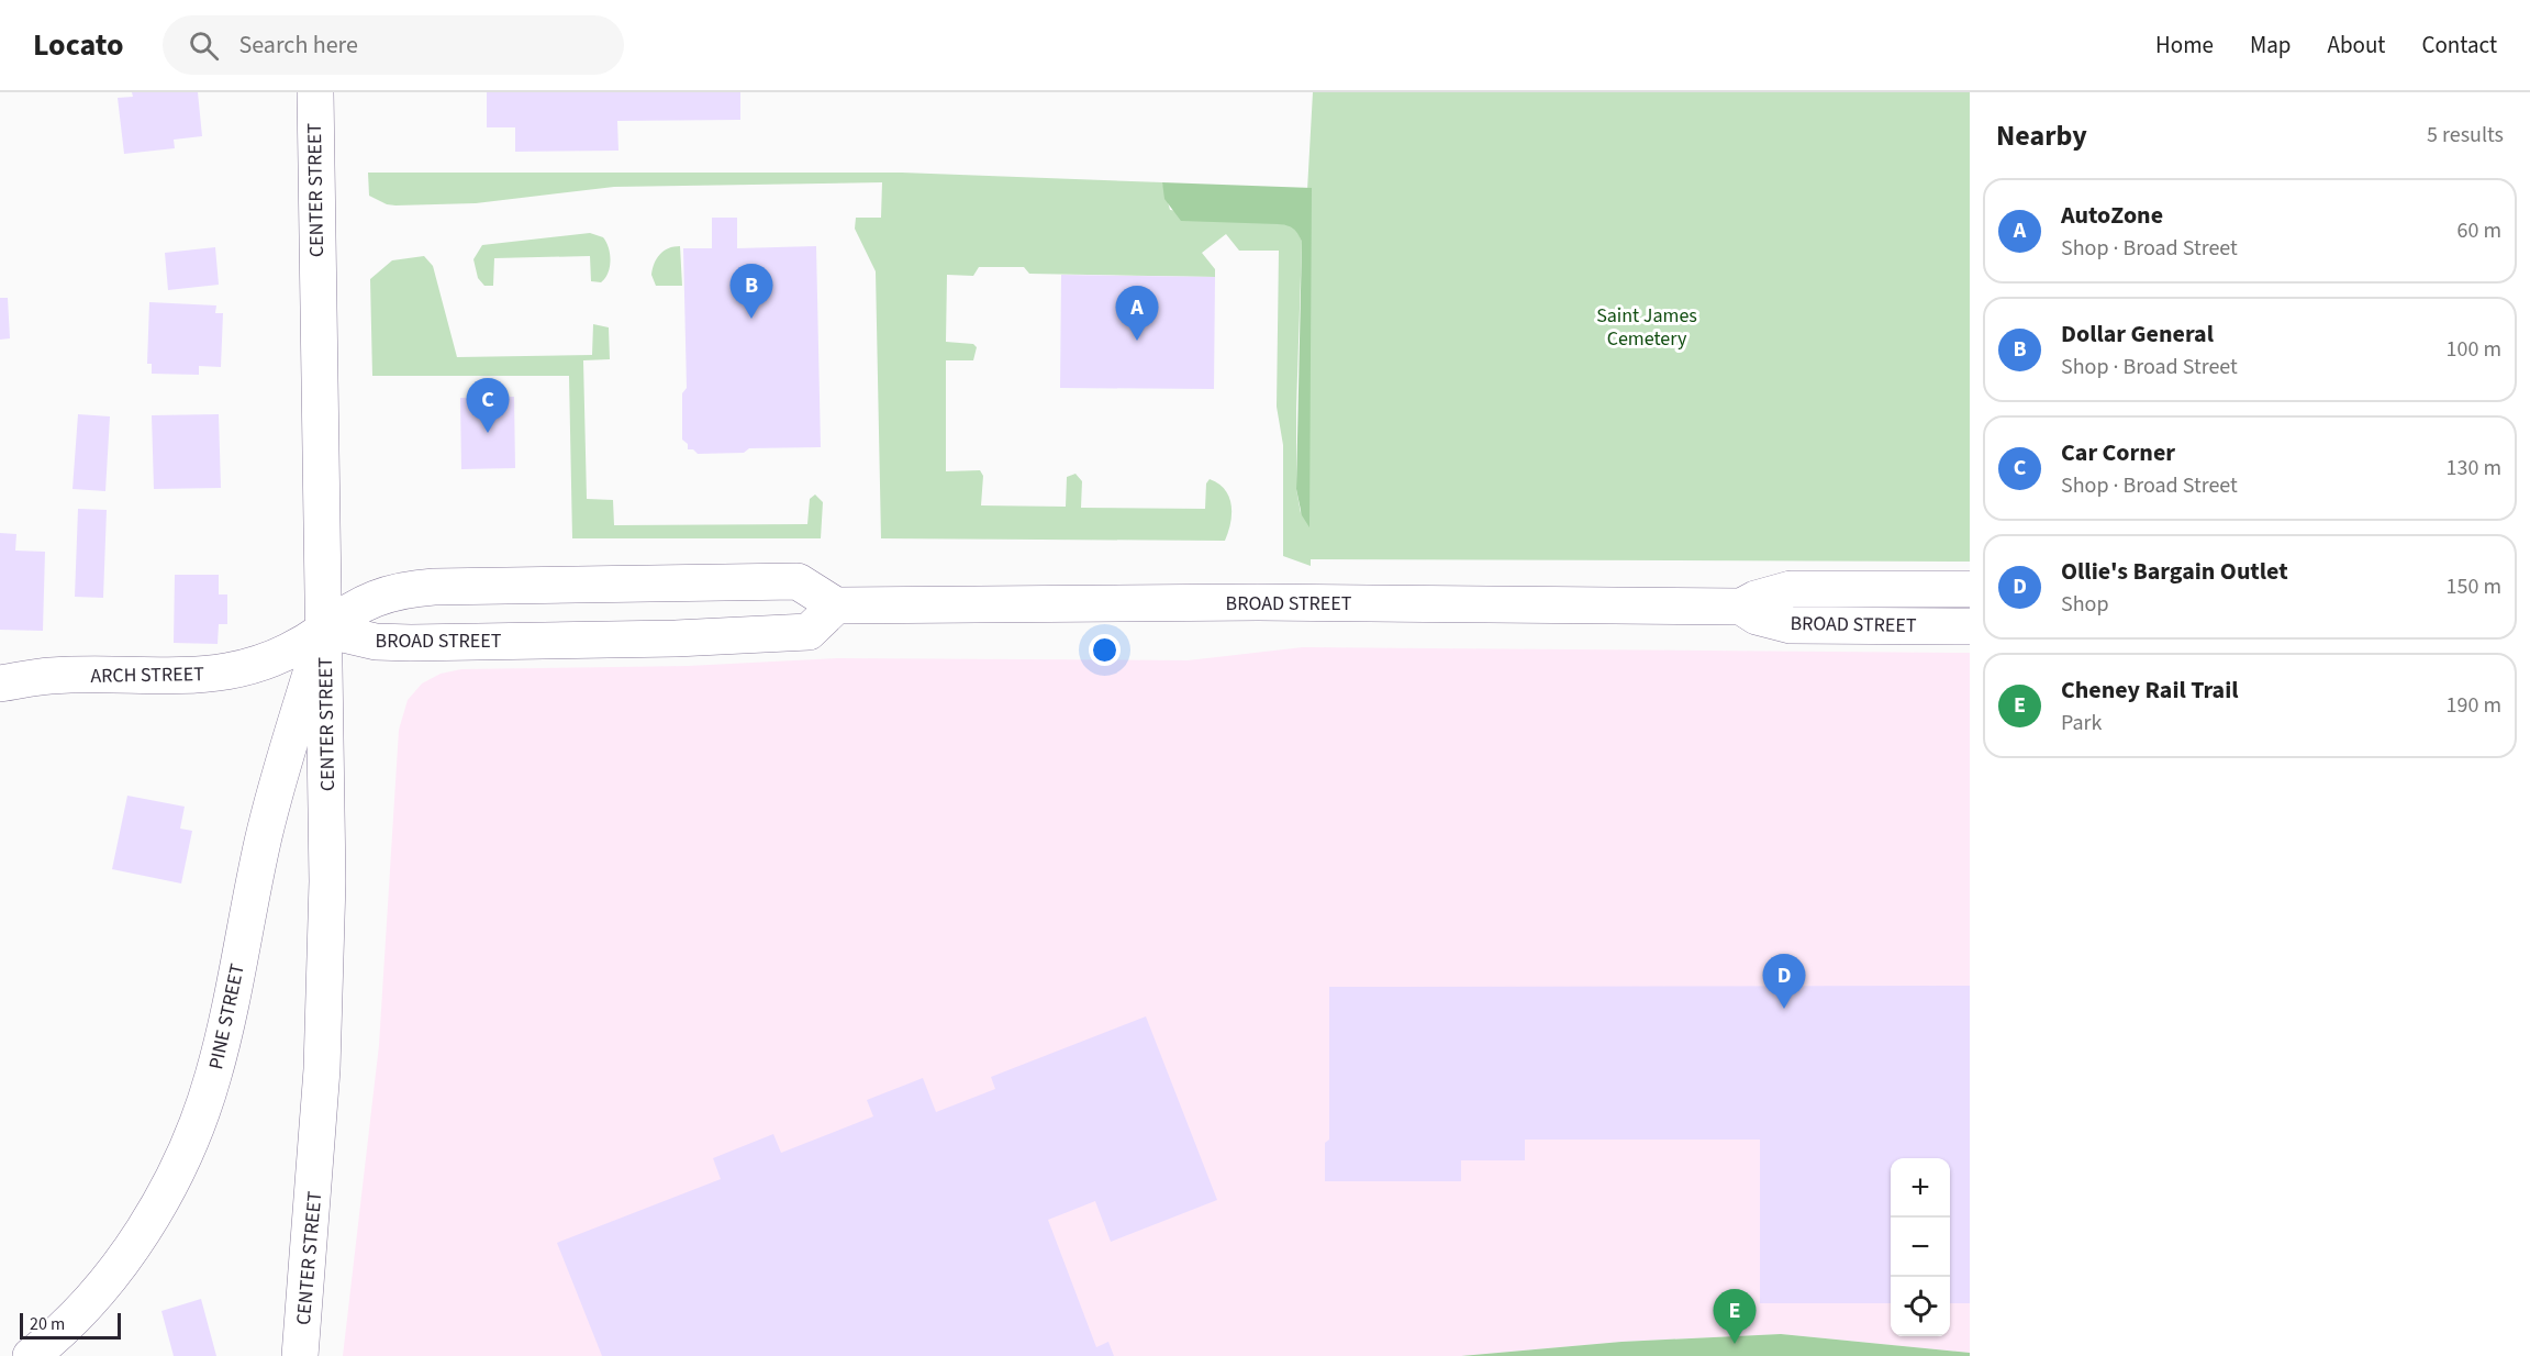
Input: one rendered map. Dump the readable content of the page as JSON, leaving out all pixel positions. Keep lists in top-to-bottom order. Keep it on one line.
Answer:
{"streets":{"main road":["CENTER STREET","BROAD STREET","ARCH STREET","PINE STREET"]},"crossings":[["CENTER STREET","BROAD STREET"],["CENTER STREET","ARCH STREET"],["CENTER STREET","PINE STREET"],["BROAD STREET","ARCH STREET"],["BROAD STREET","PINE STREET"],["ARCH STREET","PINE STREET"]],"parks":["Saint James Cemetery"],"scale_bar":"20 m","page":{"header":"Locato","search":"Search here","nav":["Home","Map","About","Contact"],"heading":["Nearby","5 results"],"list":[{"mark":"A","name":"AutoZone","note":"Shop · Broad Street","value":"60 m"},{"mark":"B","name":"Dollar General","note":"Shop · Broad Street","value":"100 m"},{"mark":"C","name":"Car Corner","note":"Shop · Broad Street","value":"130 m"},{"mark":"D","name":"Ollie's Bargain Outlet","note":"Shop","value":"150 m"},{"mark":"E","name":"Cheney Rail Trail","note":"Park","value":"190 m"}],"pins":["B","A","C","D","E"],"map_buttons":["+","−"],"scale":"20 m"}}
